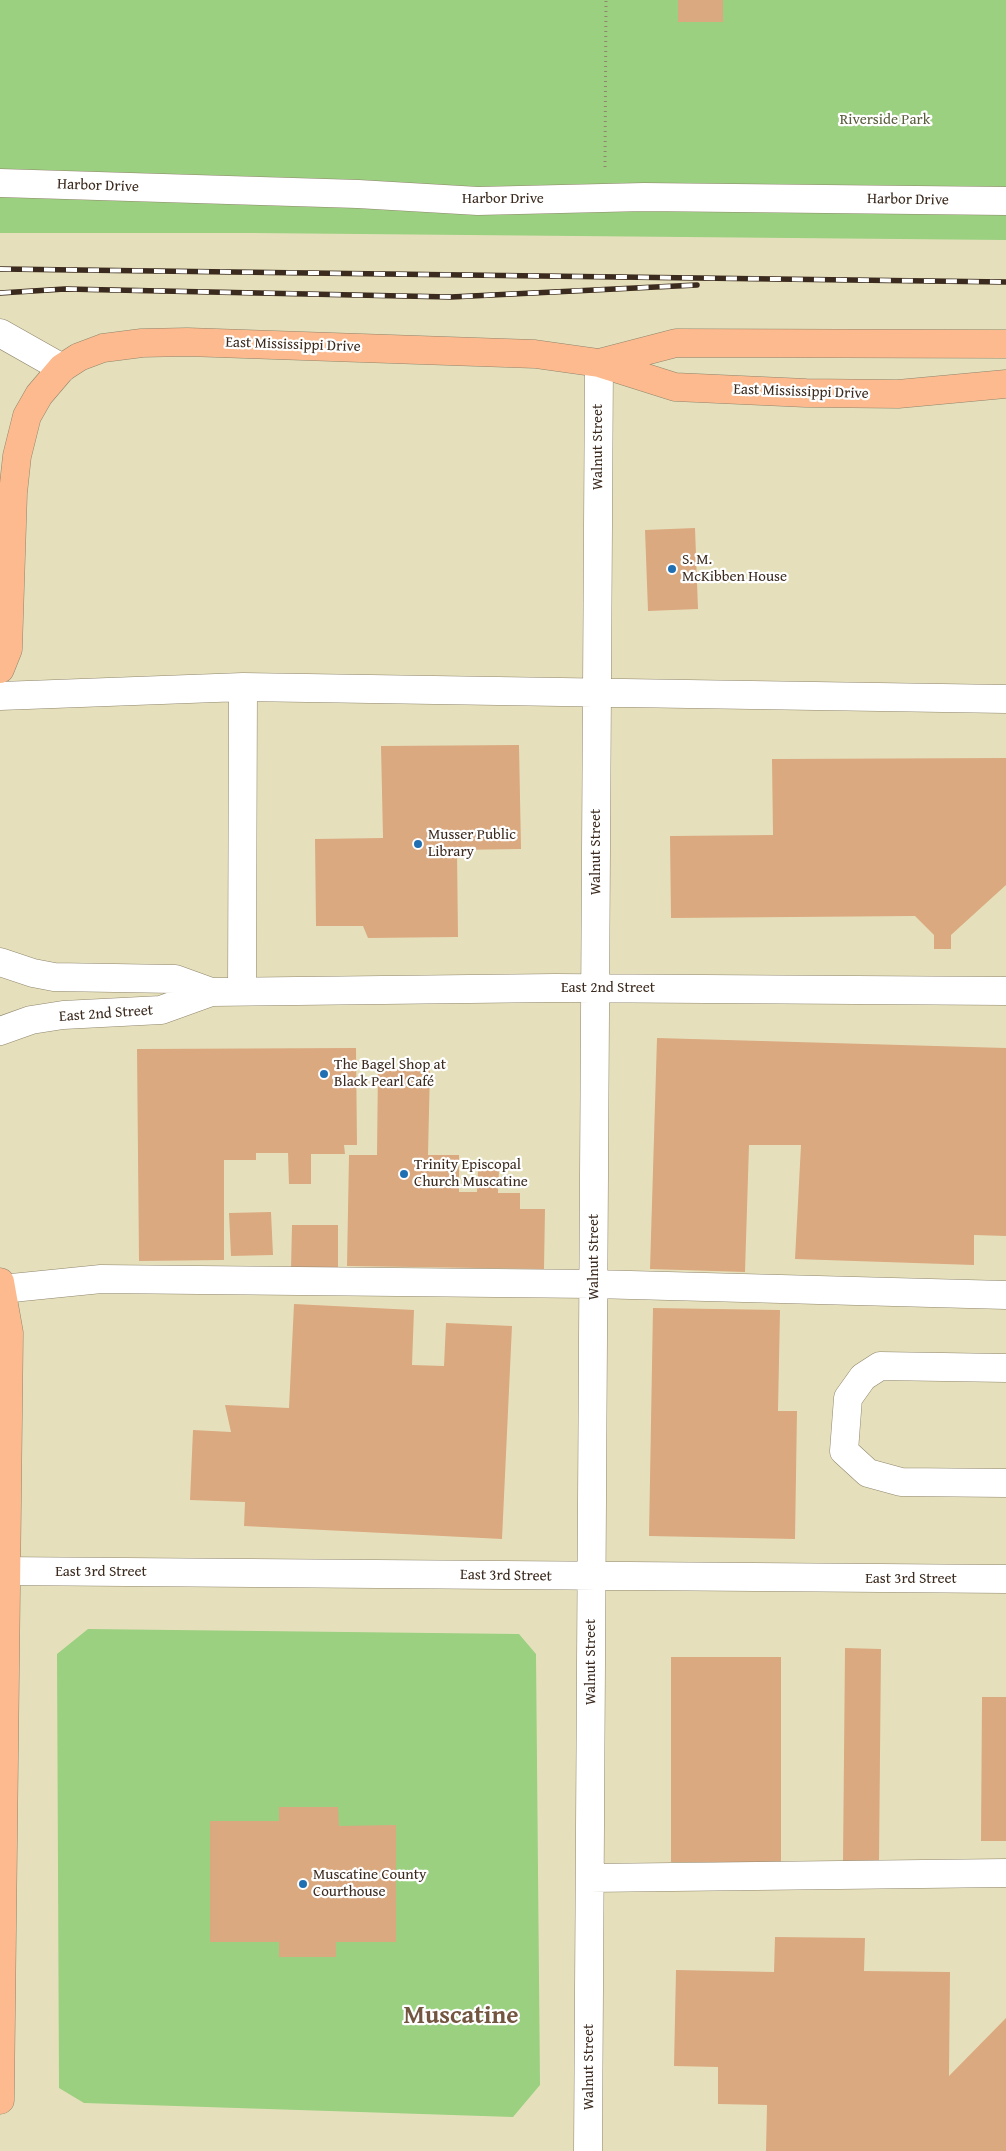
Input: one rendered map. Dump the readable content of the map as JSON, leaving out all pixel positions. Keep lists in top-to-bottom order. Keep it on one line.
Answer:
{"streets":{"main road":["East Mississippi Drive"],"street":["Harbor Drive","Walnut Street","East 2nd Street","East 3rd Street"]},"crossings":[["East Mississippi Drive","Walnut Street"],["Walnut Street","East 2nd Street"],["Walnut Street","East 3rd Street"]],"districts":["Muscatine"],"parks":["Riverside Park"],"places":["S. M. McKibben House","Musser Public Library","The Bagel Shop at Black Pearl Café","Trinity Episcopal Church Muscatine","Muscatine County Courthouse"]}
